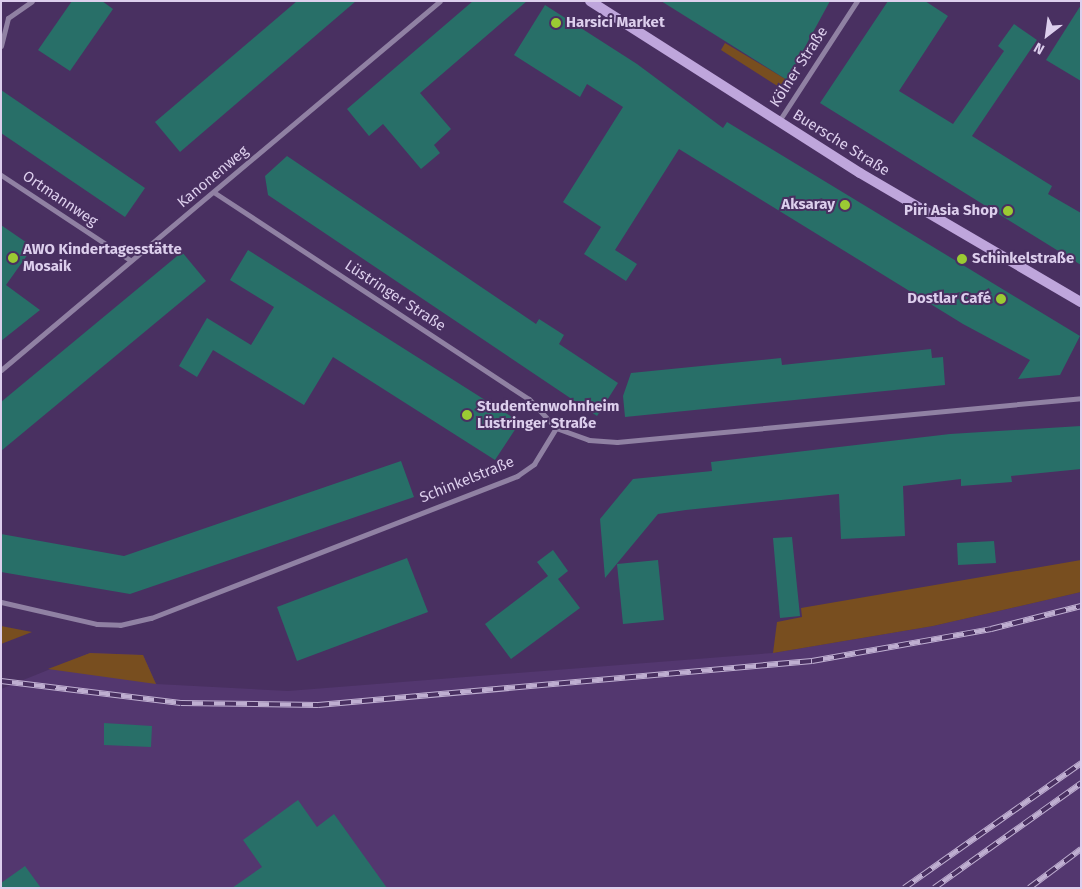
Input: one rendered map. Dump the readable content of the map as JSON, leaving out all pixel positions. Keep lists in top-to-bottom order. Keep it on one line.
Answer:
{"streets":{"main road":["Buersche Straße"],"street":["Kölner Straße","Kanonenweg","Ortmannweg","Lüstringer Straße","Schinkelstraße"]},"crossings":[["Kölner Straße","Buersche Straße"],["Kanonenweg","Ortmannweg"],["Kanonenweg","Lüstringer Straße"],["Lüstringer Straße","Schinkelstraße"]],"places":["Harsici Market","Aksaray","Piri Asia Shop","AWO Kindertagesstätte Mosaik","Schinkelstraße","Dostlar Café","Studentenwohnheim Lüstringer Straße"],"north":"bottom left"}
